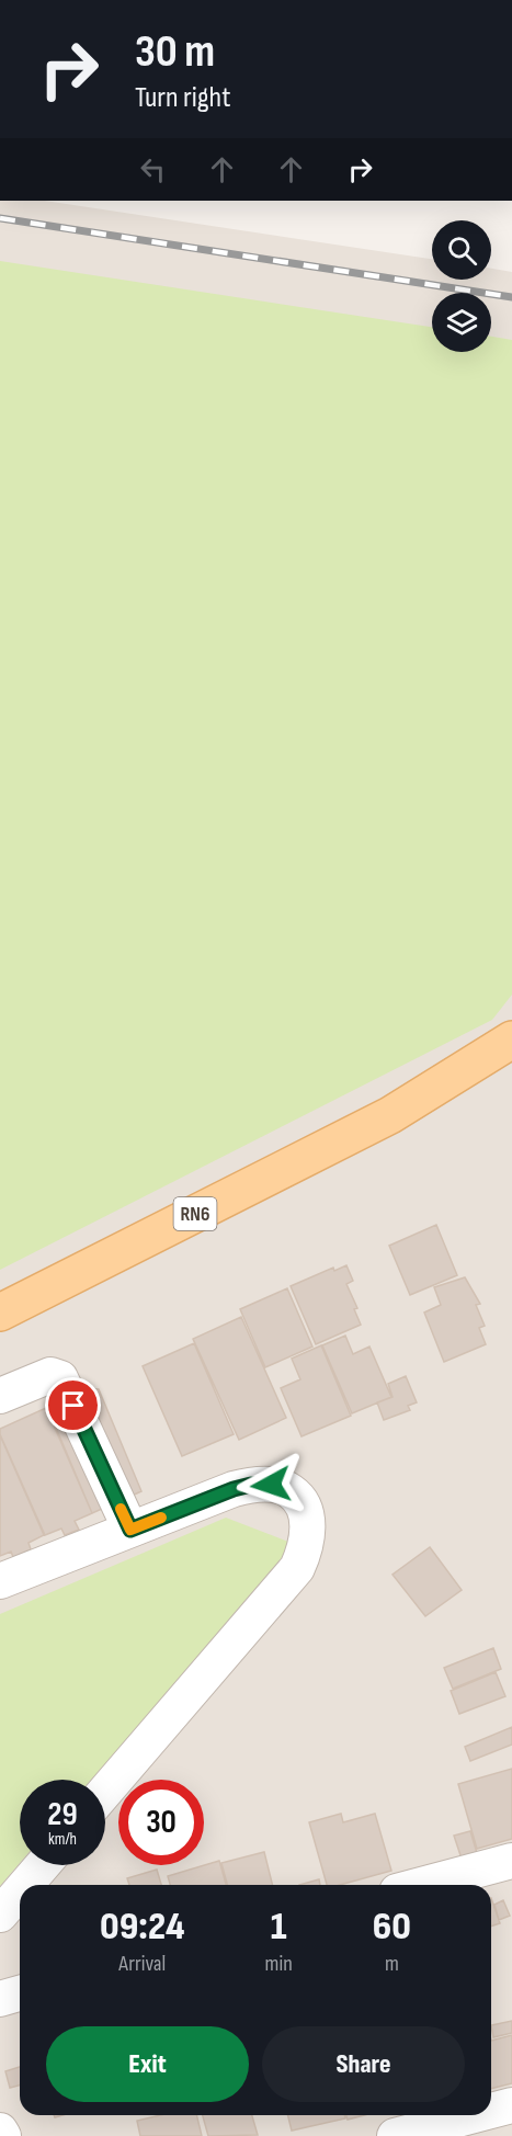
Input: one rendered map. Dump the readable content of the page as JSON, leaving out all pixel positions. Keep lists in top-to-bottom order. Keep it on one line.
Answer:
{"streets":{"main road":["RN6"]},"page":{"turn":["30 m","Turn right"],"speed":"29 km/h","limit":"30","eta":["09:24","Arrival","1","min","60","m"],"buttons":["Exit","Share"]}}
